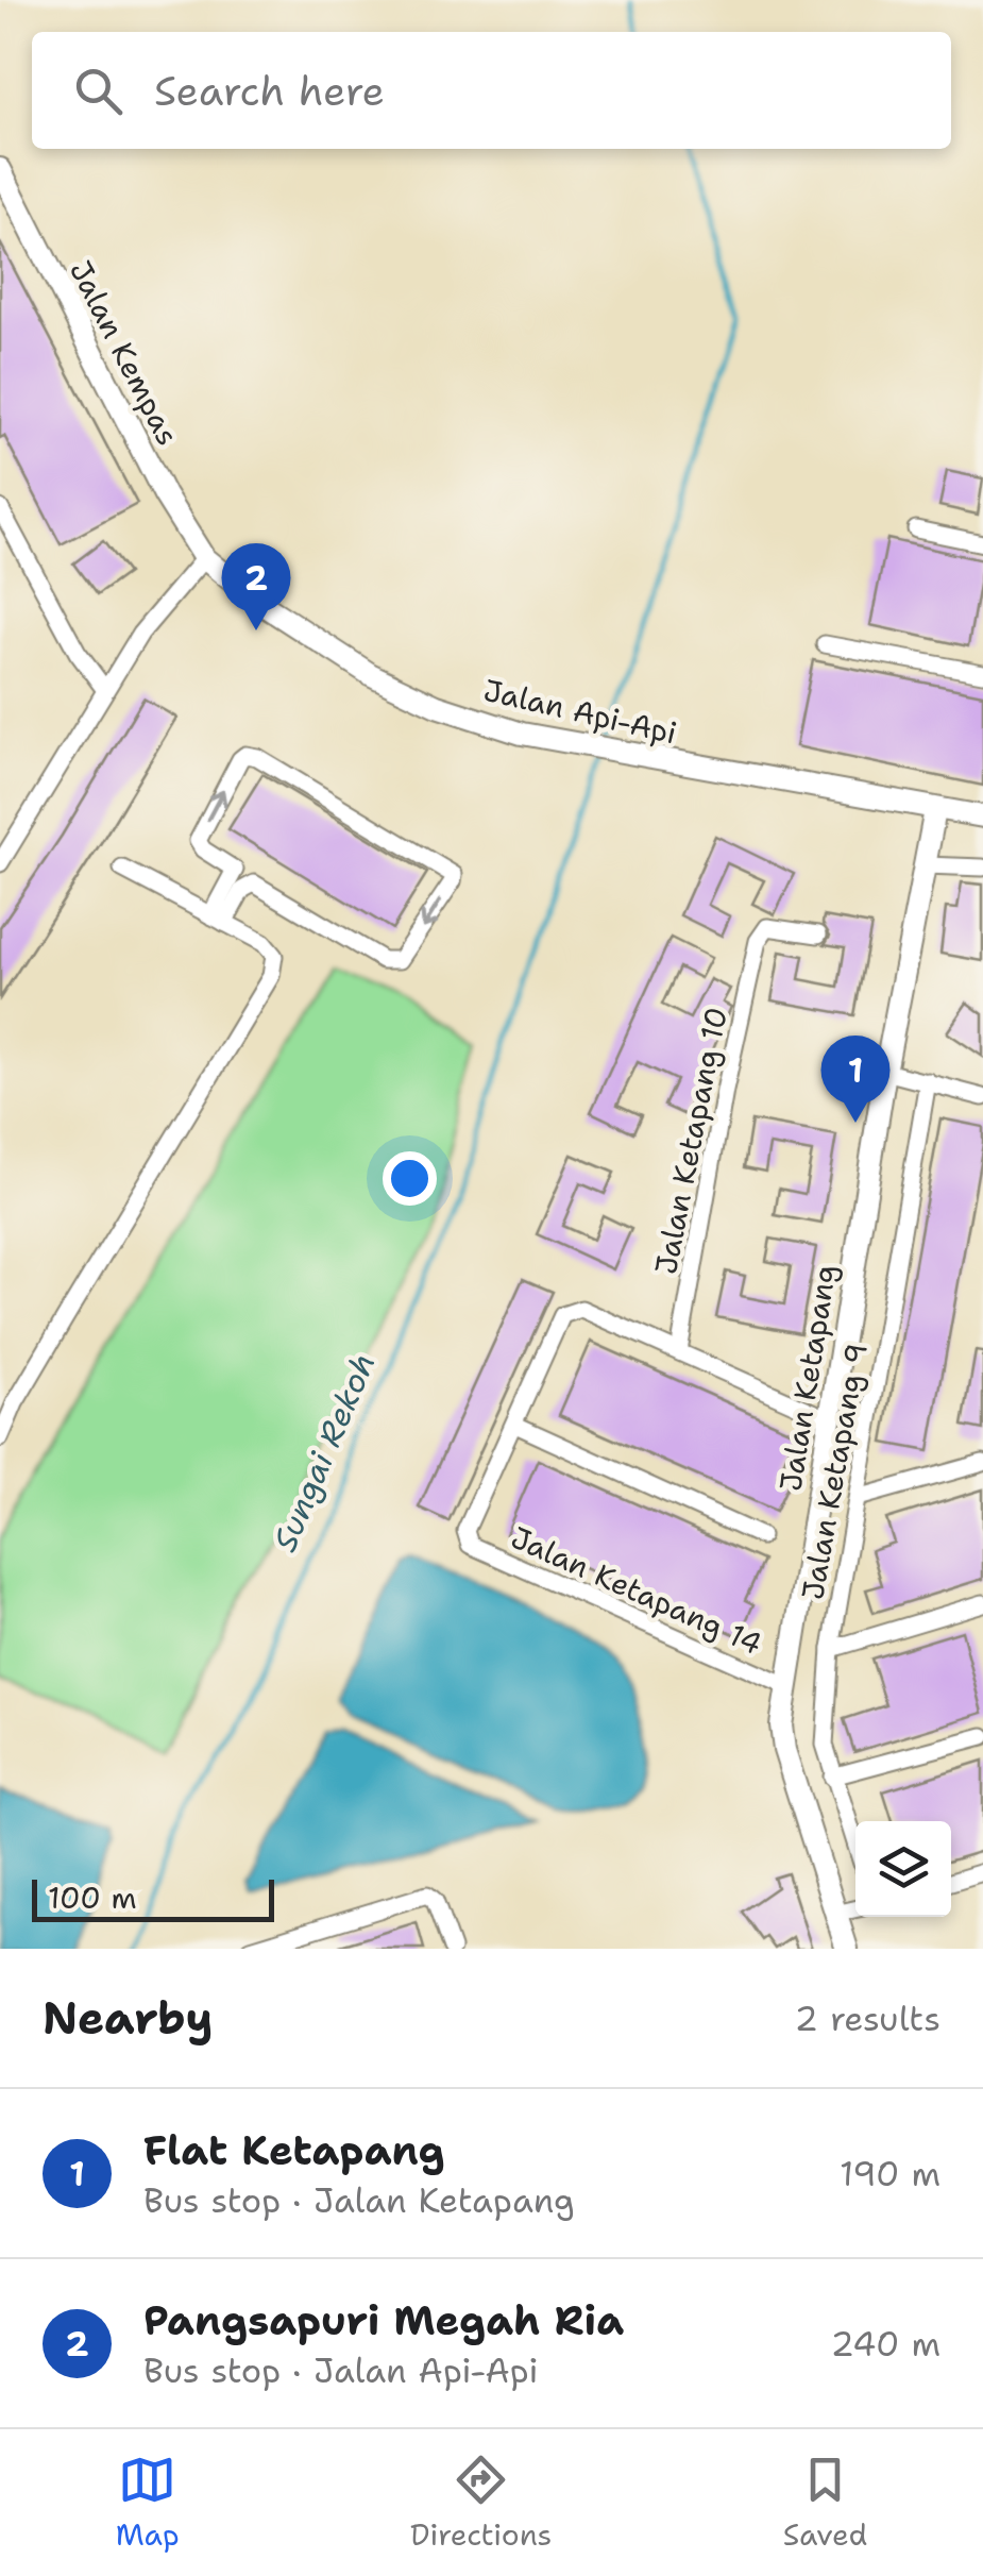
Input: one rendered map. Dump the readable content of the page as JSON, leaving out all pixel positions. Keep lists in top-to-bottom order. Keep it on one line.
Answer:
{"streets":{"street":["Jalan Kempas","Jalan Api-Api","Jalan Ketapang 10","Jalan Ketapang","Jalan Ketapang 9","Jalan Ketapang 14"]},"crossings":[["Jalan Kempas","Jalan Api-Api"],["Jalan Api-Api","Jalan Ketapang"],["Jalan Ketapang","Jalan Ketapang 14"]],"water":["Sungai Rekoh"],"scale_bar":"100 m","page":{"search":"Search here","pins":["2","1"],"scale":"100 m","heading":["Nearby","2 results"],"list":[{"mark":"1","name":"Flat Ketapang","note":"Bus stop · Jalan Ketapang","value":"190 m"},{"mark":"2","name":"Pangsapuri Megah Ria","note":"Bus stop · Jalan Api-Api","value":"240 m"}],"nav":["Map","Directions","Saved"]}}
